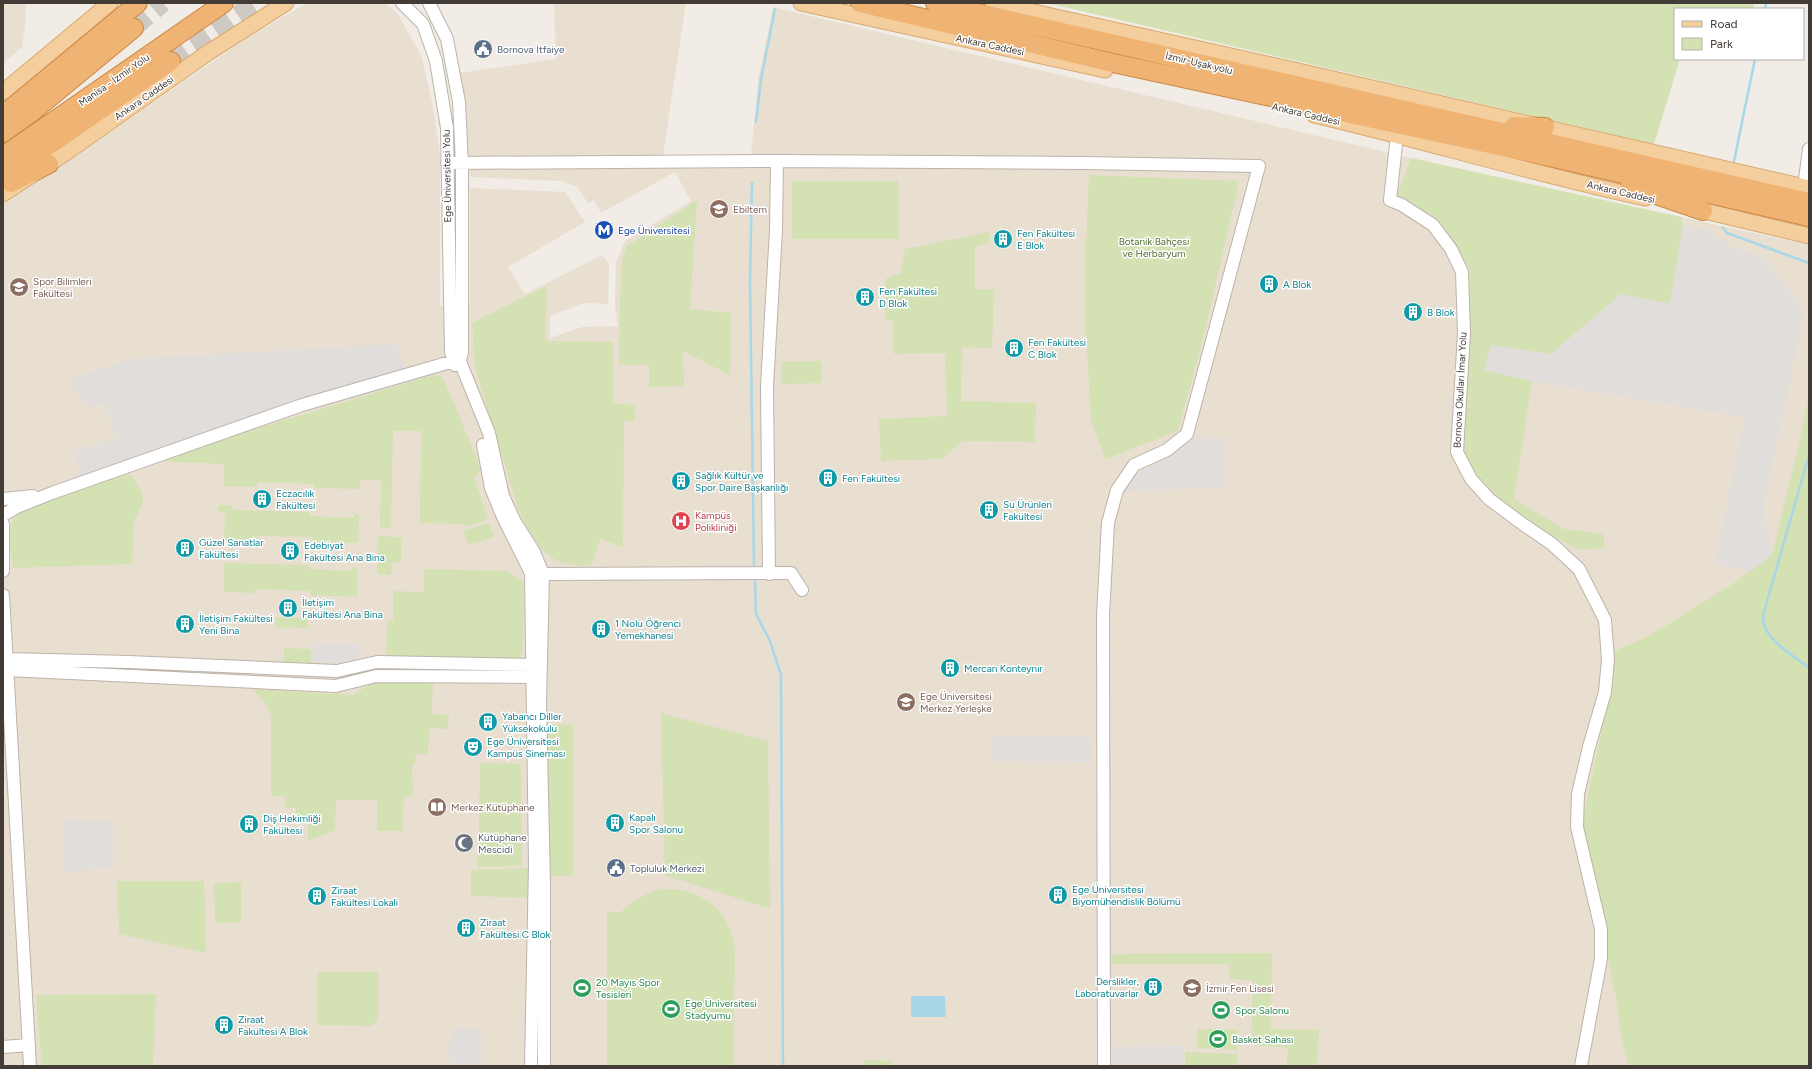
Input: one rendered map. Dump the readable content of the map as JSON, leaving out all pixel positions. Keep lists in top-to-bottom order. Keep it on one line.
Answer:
{"streets":{"highway":["Ankara Caddesi","İzmir-Uşak yolu","Manisa - İzmir Yolu"],"street":["Ege Üniversitesi Yolu","Bornova Okulları İmar Yolu"]},"crossings":[["Ankara Caddesi","Bornova Okulları İmar Yolu"]],"parks":["Botanik Bahçesi ve Herbaryum"],"places":{"public building":["Bornova İtfaiye","Topluluk Merkezi"],"school or university":["Ebiltem","Spor Bilimleri Fakültesi","Ege Üniversitesi Merkez Yerleşke","İzmir Fen Lisesi"],"metro station":["Ege Üniversitesi"],"building":["Fen Fakültesi E Blok","A Blok","Fen Fakültesi D Blok","B Blok","Fen Fakültesi C Blok","Fen Fakültesi","Sağlık Kültür ve Spor Daire Başkanlığı","Eczacılık Fakültesi","Su Ürünleri Fakültesi","Güzel Sanatlar Fakültesi","Edebiyat Fakültesi Ana Bina","İletişim Fakültesi Ana Bina","İletişim Fakültesi Yeni Bina","1 Nolu Öğrenci Yemekhanesi","Mercan Konteynır","Yabancı Diller Yüksekokulu","Kapalı Spor Salonu","Diş Hekimliği Fakültesi","Ege Üniversitesi Biyomühendislik Bölümü","Ziraat Fakültesi Lokali","Ziraat Fakültesi C Blok","Derslikler, Laboratuvarlar","Ziraat Fakültesi A Blok"],"hospital":["Kampüs Polikliniği"],"theatre":["Ege Üniversitesi Kampüs Sineması"],"library":["Merkez Kütüphane"],"mosque":["Kütüphane Mescidi"],"sports":["20 Mayıs Spor Tesisleri","Ege Üniversitesi Stadyumu","Spor Salonu","Basket Sahası"]},"legend":["Road","Park"]}
